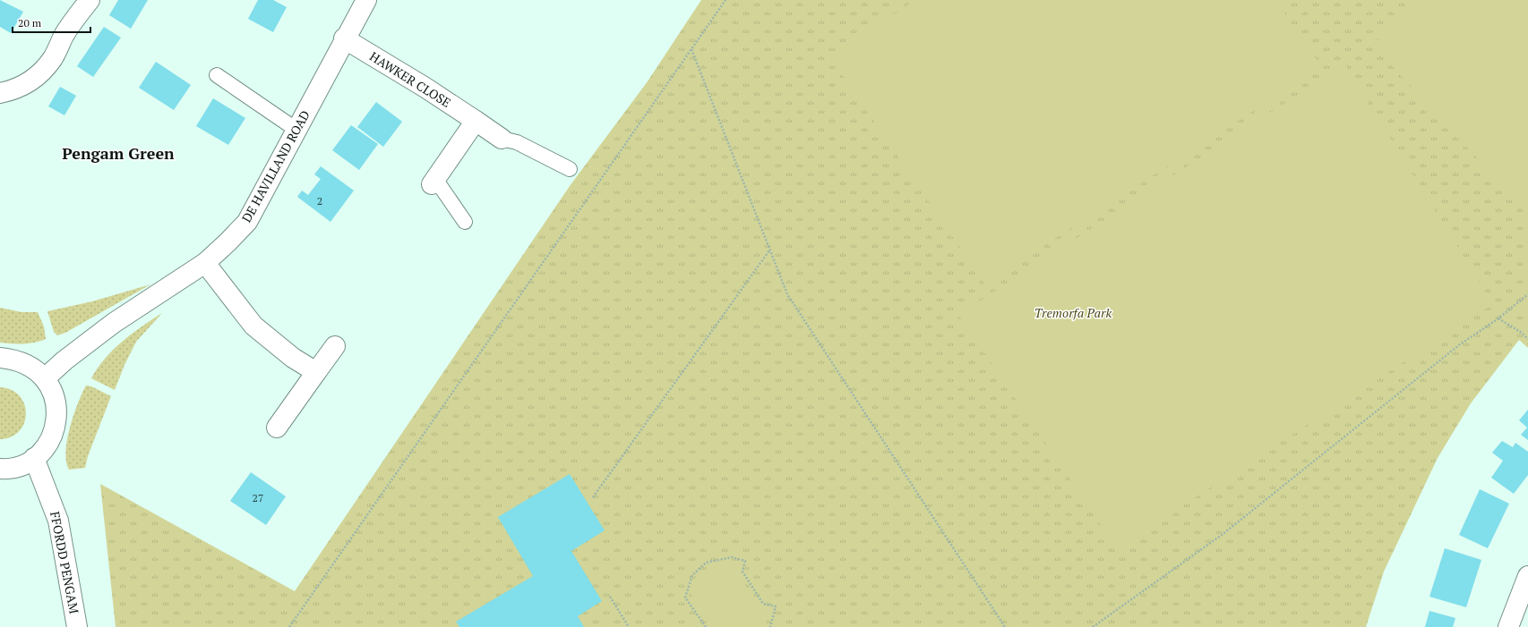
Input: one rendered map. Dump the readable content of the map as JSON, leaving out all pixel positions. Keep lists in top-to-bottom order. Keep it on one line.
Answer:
{"streets":{"street":["HAWKER CLOSE","DE HAVILLAND ROAD","FFORDD PENGAM"]},"crossings":[["HAWKER CLOSE","DE HAVILLAND ROAD"]],"districts":["Pengam Green"],"parks":["Tremorfa Park"],"house_numbers":["2","27"],"scale_bar":"20 m"}
